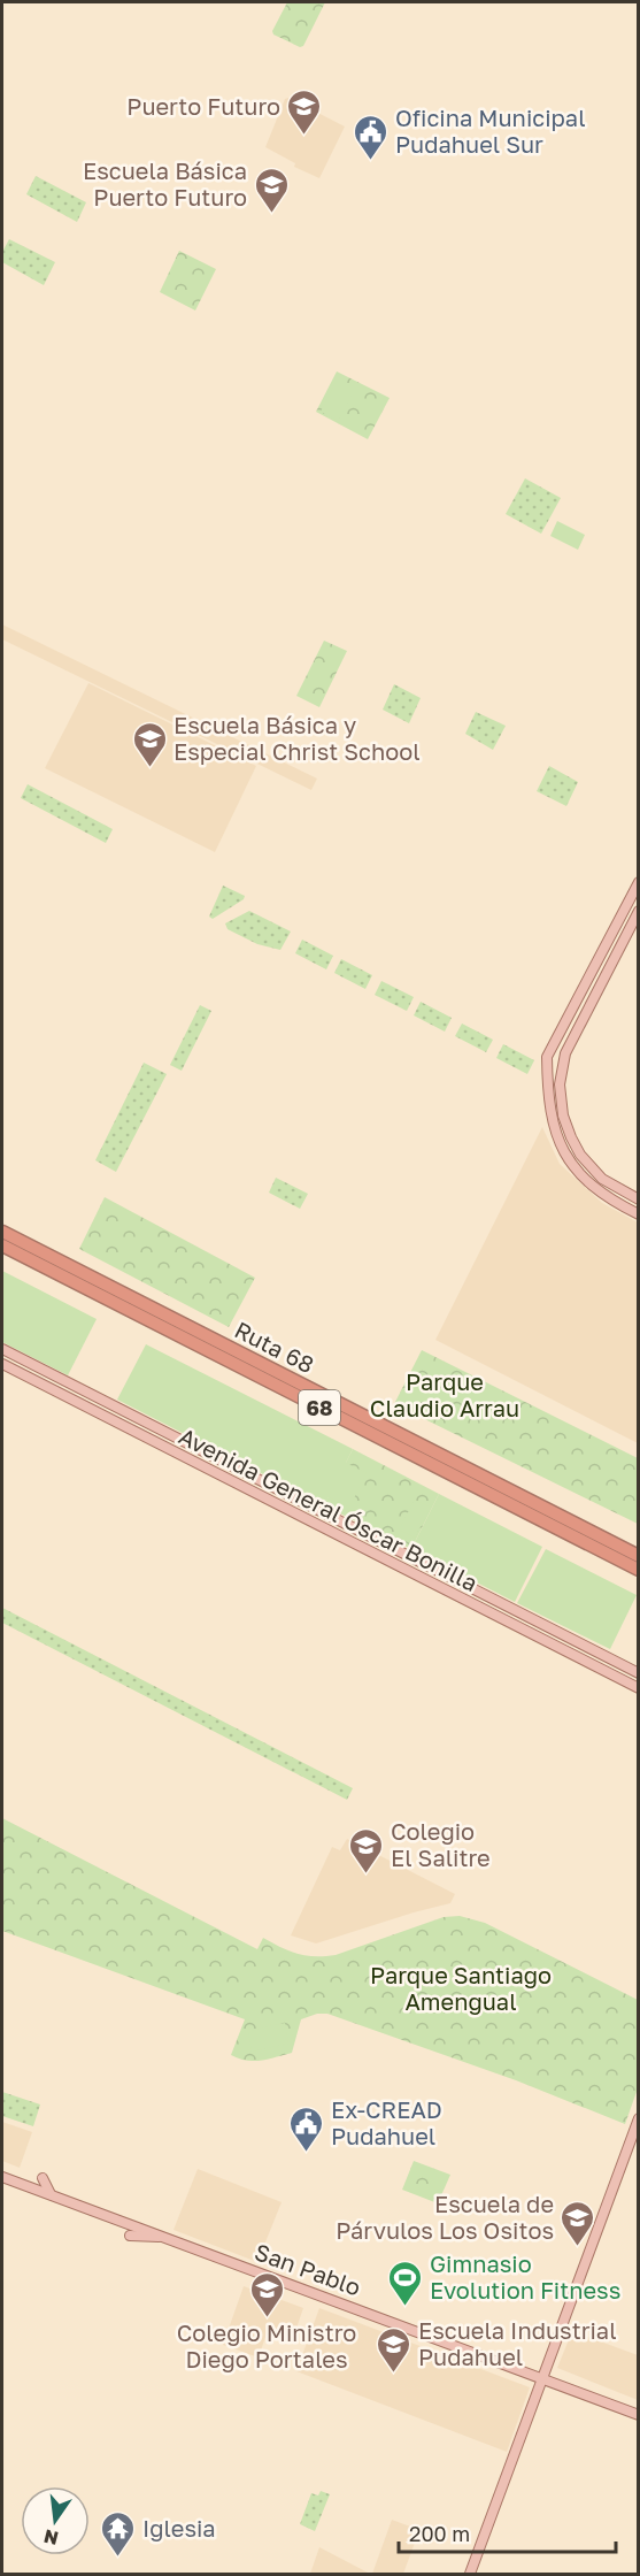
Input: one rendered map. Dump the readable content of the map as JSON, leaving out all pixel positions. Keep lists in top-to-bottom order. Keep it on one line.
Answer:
{"streets":{"highway":["Ruta 68","68"],"main road":["Avenida General Óscar Bonilla","San Pablo"]},"parks":["Parque Claudio Arrau","Parque Santiago Amengual"],"places":{"school or university":["Puerto Futuro","Escuela Básica Puerto Futuro","Escuela Básica y Especial Christ School","Colegio El Salitre","Escuela de Párvulos Los Ositos","Colegio Ministro Diego Portales","Escuela Industrial Pudahuel"],"public building":["Oficina Municipal Pudahuel Sur","Ex-CREAD Pudahuel"],"sports":["Gimnasio Evolution Fitness"],"temple":["Iglesia"]},"scale_bar":"200 m","north":"bottom"}
